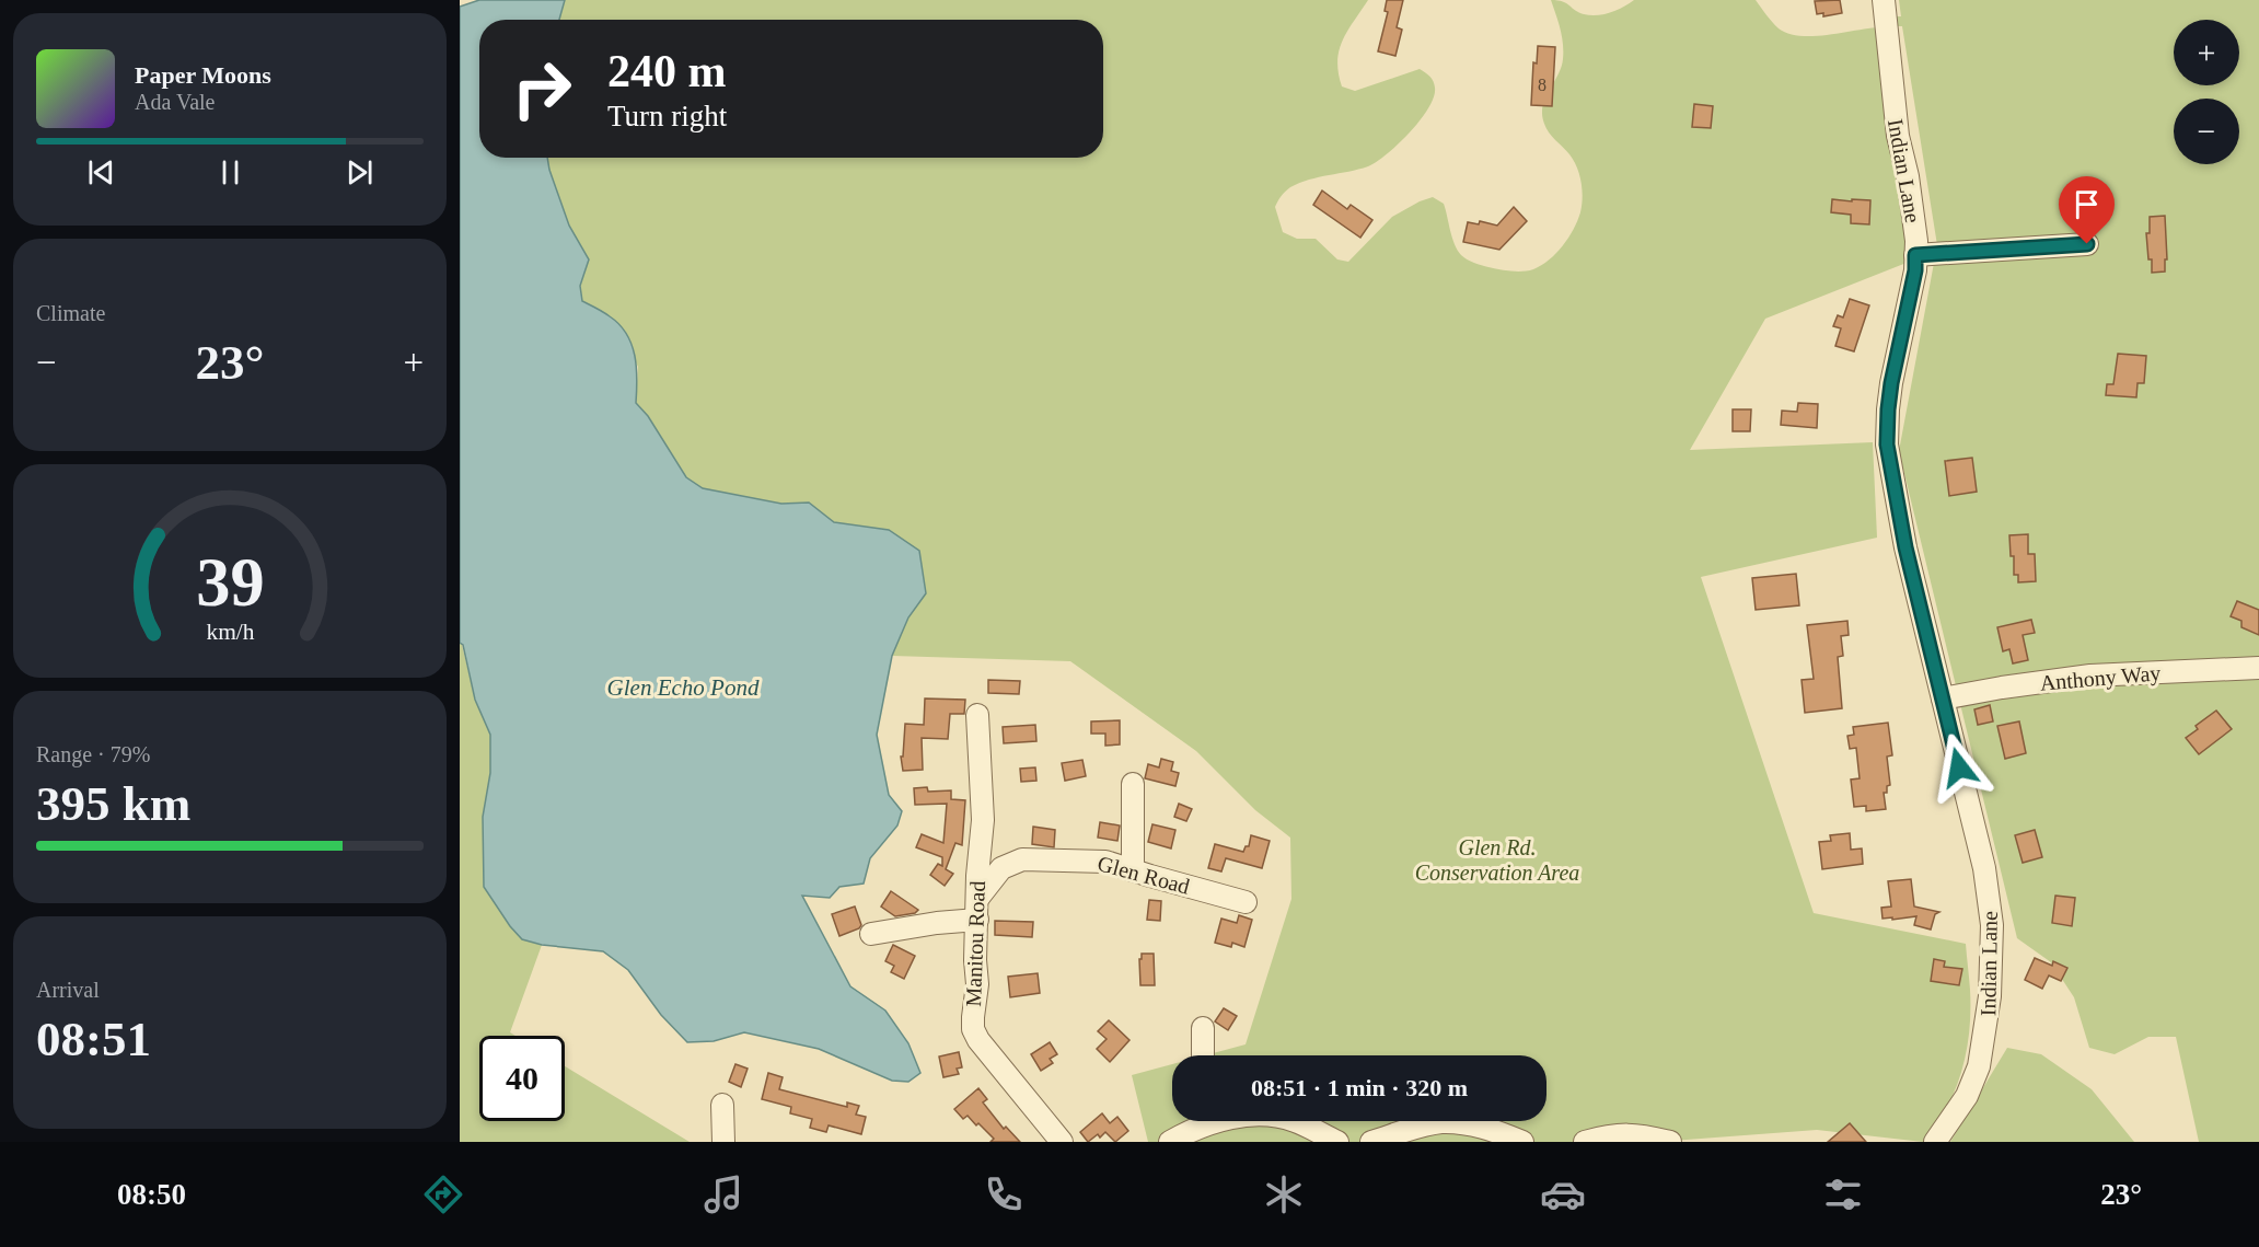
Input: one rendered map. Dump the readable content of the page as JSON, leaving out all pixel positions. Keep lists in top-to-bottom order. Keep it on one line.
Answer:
{"streets":{"street":["Indian Lane","Anthony Way","Glen Road","Manitou Road"]},"crossings":[["Indian Lane","Anthony Way"],["Glen Road","Manitou Road"]],"water":["Glen Echo Pond"],"parks":["Glen Rd. Conservation Area"],"house_numbers":["8"],"page":{"map_buttons":["+","−"],"turn":["240 m","Turn right"],"song":["Paper Moons","Ada Vale"],"tile":["Climate",["Range · 79%","395 km"],["Arrival","08:51"]],"heat":["−","23°","+"],"limit":"40","trip":"08:51 · 1 min · 320 m","tabs":["08:50","23°"],"gauge":["39","km/h"]}}
